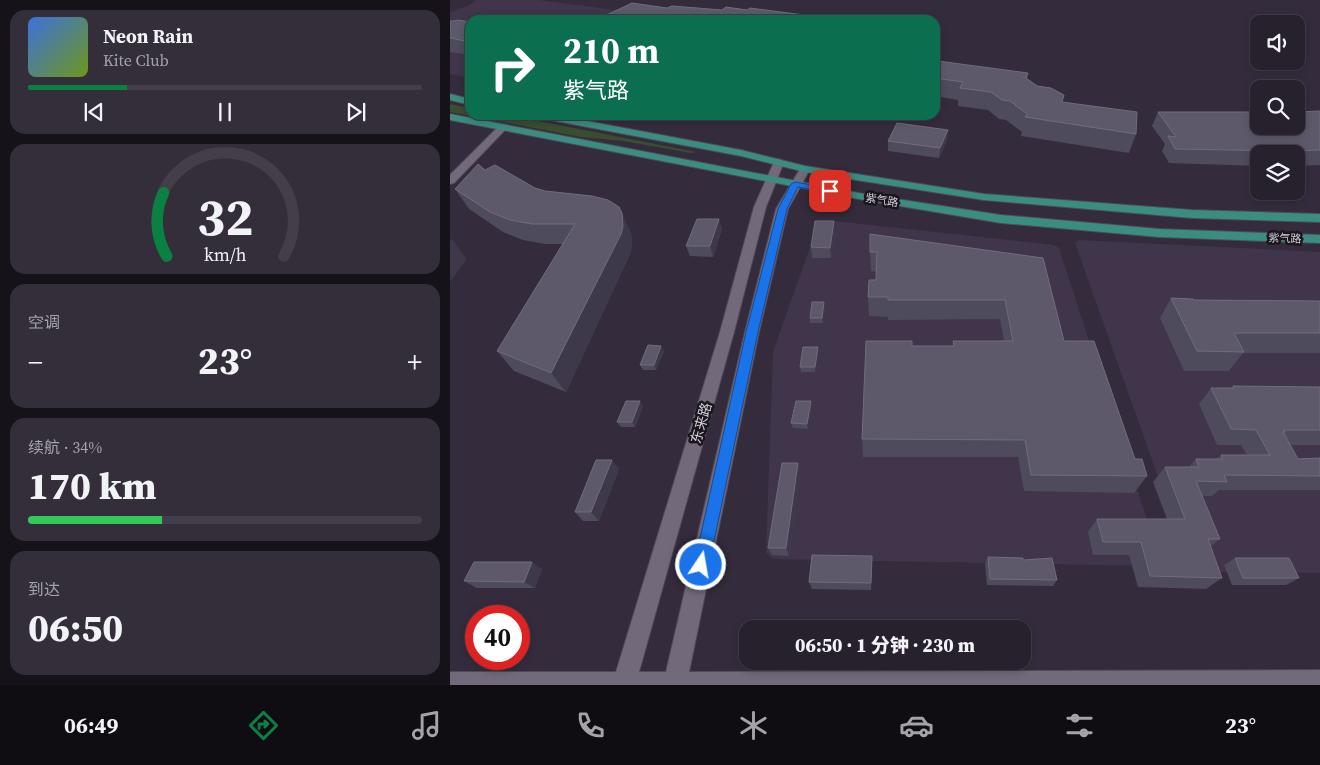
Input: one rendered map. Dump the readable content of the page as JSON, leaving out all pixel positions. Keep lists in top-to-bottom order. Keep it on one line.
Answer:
{"streets":{"main road":["紫气路"],"street":["东来路"]},"crossings":[["紫气路","东来路"]],"page":{"turn":["210 m","紫气路"],"song":["Neon Rain","Kite Club"],"tile":["空调",["续航 · 34%","170 km"],["到达","06:50"]],"heat":["−","23°","+"],"limit":"40","trip":"06:50 · 1 分钟 · 230 m","tabs":["06:49","23°"],"gauge":["32","km/h"]}}
